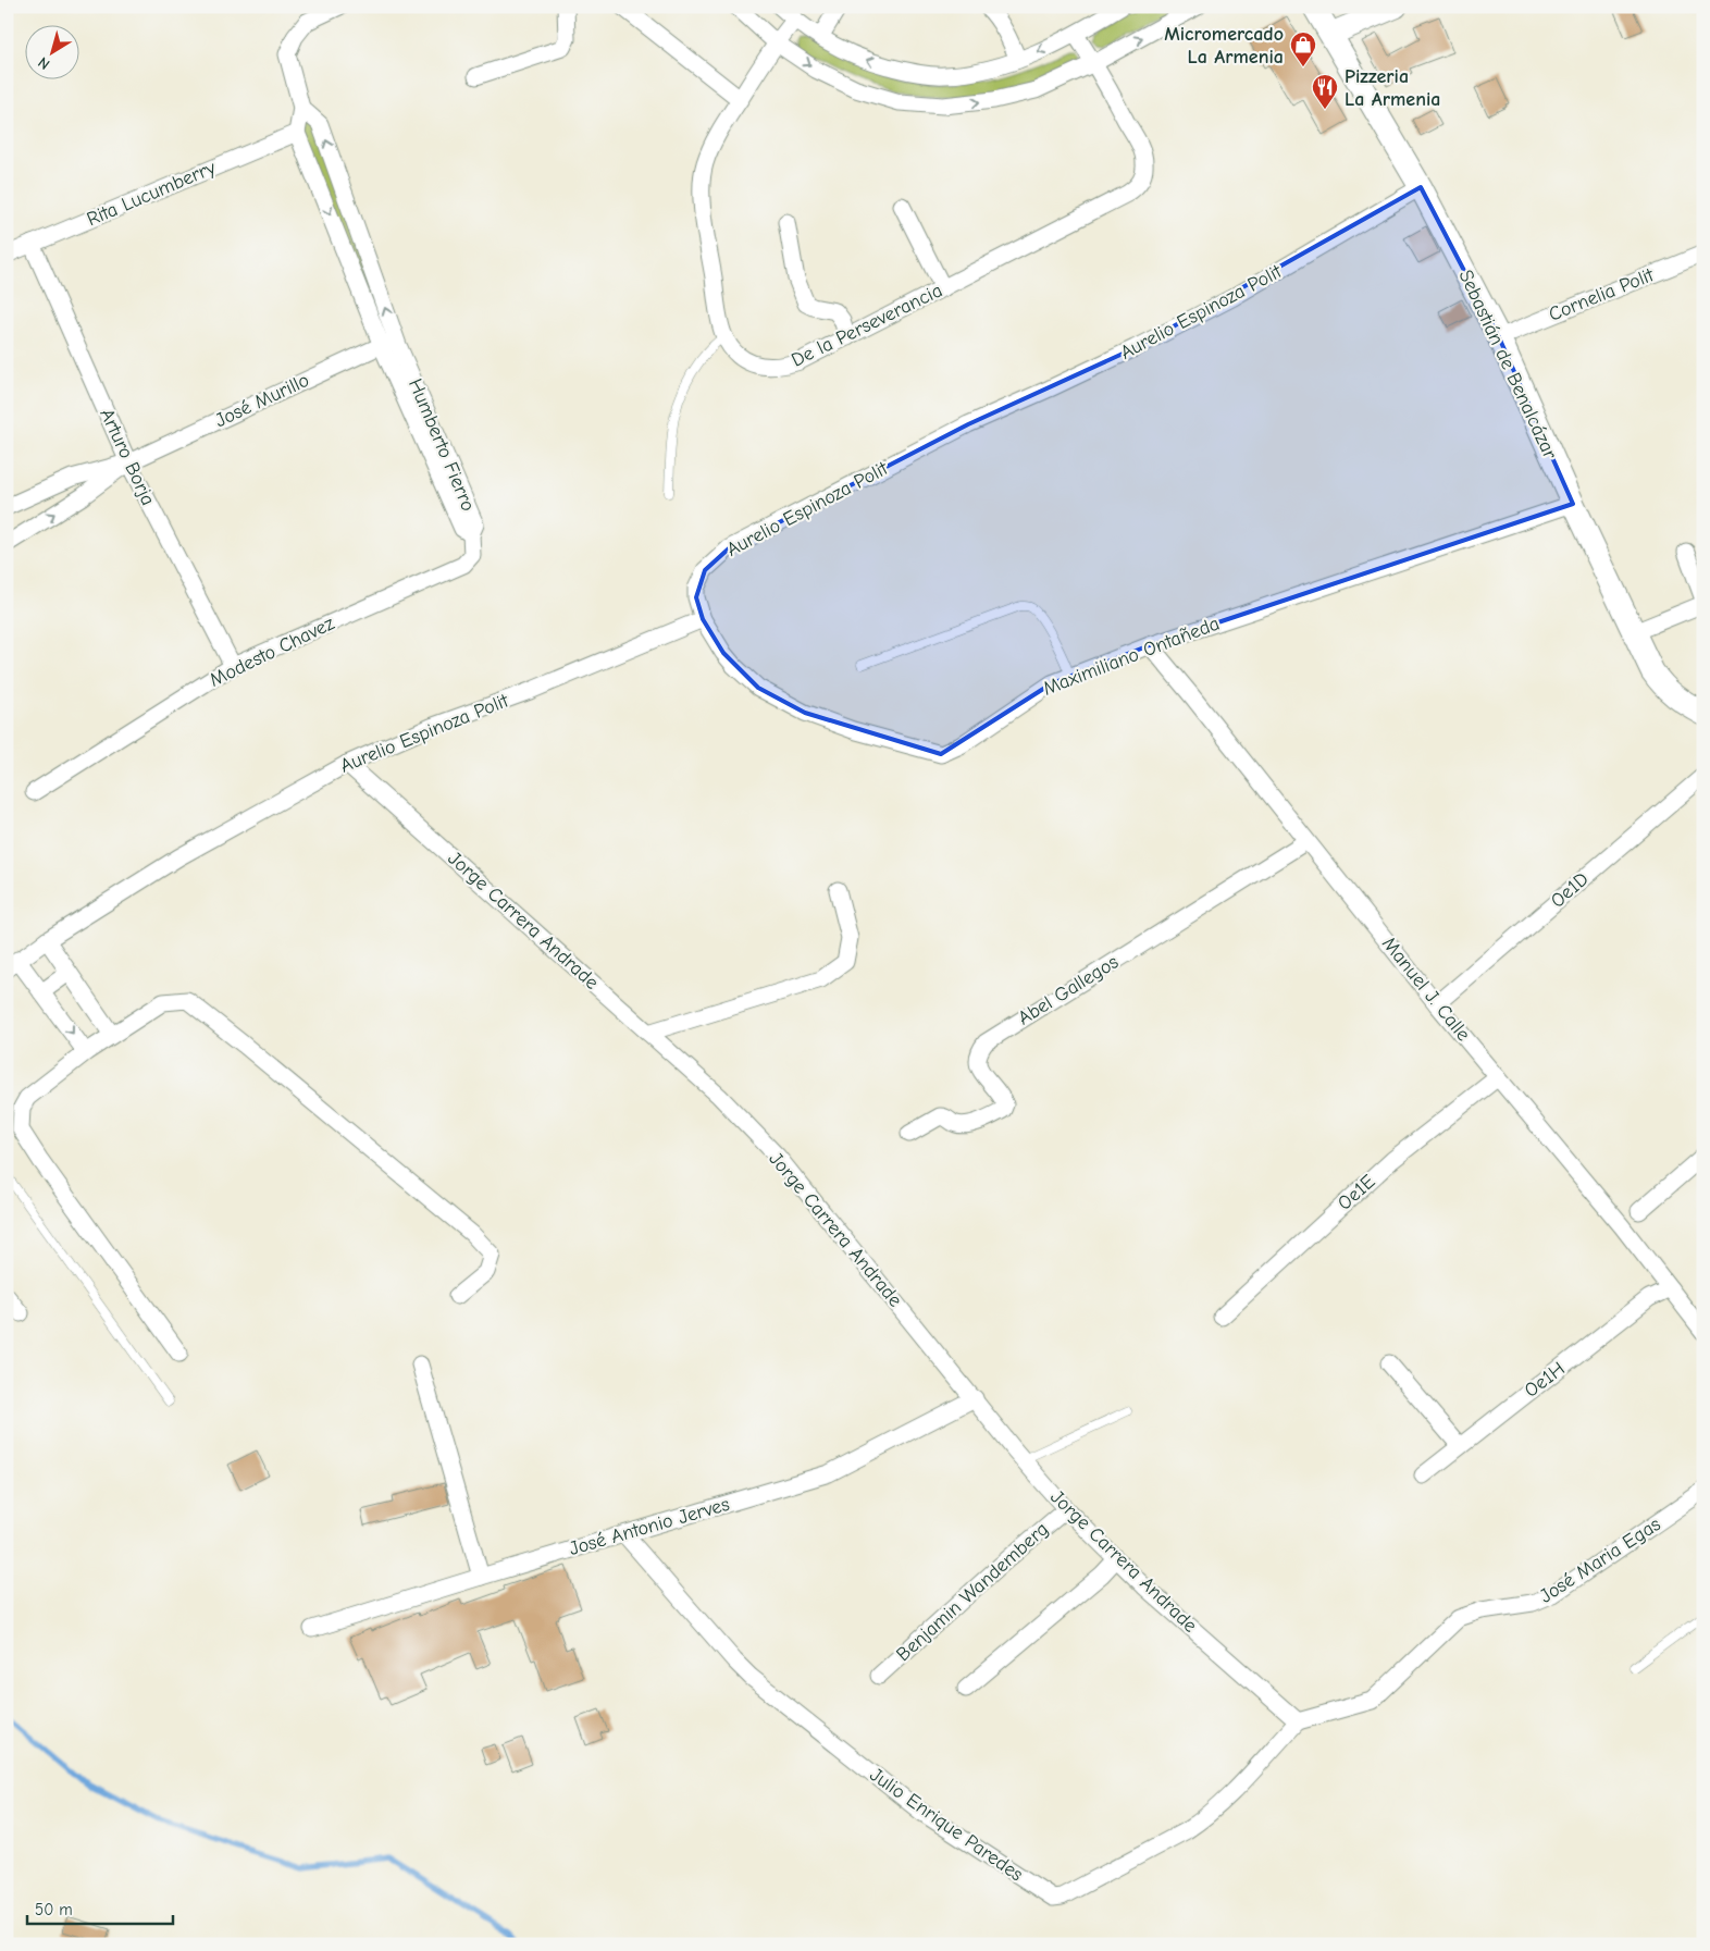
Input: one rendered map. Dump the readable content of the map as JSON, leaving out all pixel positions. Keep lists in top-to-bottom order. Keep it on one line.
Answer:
{"streets":{"main road":["Sebastián de Benalcázar"],"street":["Rita Lucumberry","Cornelia Polit","Aurelio Espinoza Polit","De la Perseverancia","José Murillo","Humberto Fierro","Arturo Borja","Modesto Chavez","Maximiliano Ontañeda","Oe1D","Jorge Carrera Andrade","Manuel J. Calle","Abel Gallegos","Oe1E","Oe1H","José Antonio Jerves","José Maria Egas","Benjamin Wandemberg","Julio Enrique Paredes"]},"crossings":[["Rita Lucumberry","Humberto Fierro"],["Rita Lucumberry","Arturo Borja"],["Cornelia Polit","Sebastián de Benalcázar"],["Aurelio Espinoza Polit","Sebastián de Benalcázar"],["Aurelio Espinoza Polit","Maximiliano Ontañeda"],["Aurelio Espinoza Polit","Jorge Carrera Andrade"],["Sebastián de Benalcázar","Maximiliano Ontañeda"],["José Murillo","Humberto Fierro"],["José Murillo","Arturo Borja"],["Humberto Fierro","Modesto Chavez"],["Arturo Borja","Modesto Chavez"],["Maximiliano Ontañeda","Manuel J. Calle"],["Oe1D","Manuel J. Calle"],["Jorge Carrera Andrade","José Antonio Jerves"],["Jorge Carrera Andrade","José Maria Egas"],["Jorge Carrera Andrade","Benjamin Wandemberg"],["Jorge Carrera Andrade","Julio Enrique Paredes"],["Manuel J. Calle","Abel Gallegos"],["Manuel J. Calle","Oe1E"],["Manuel J. Calle","Oe1H"],["José Antonio Jerves","Julio Enrique Paredes"],["José Maria Egas","Julio Enrique Paredes"]],"places":{"shop":["Micromercado La Armenia"],"restaurant":["Pizzeria La Armenia"]},"scale_bar":"50 m","north":"bottom left"}
